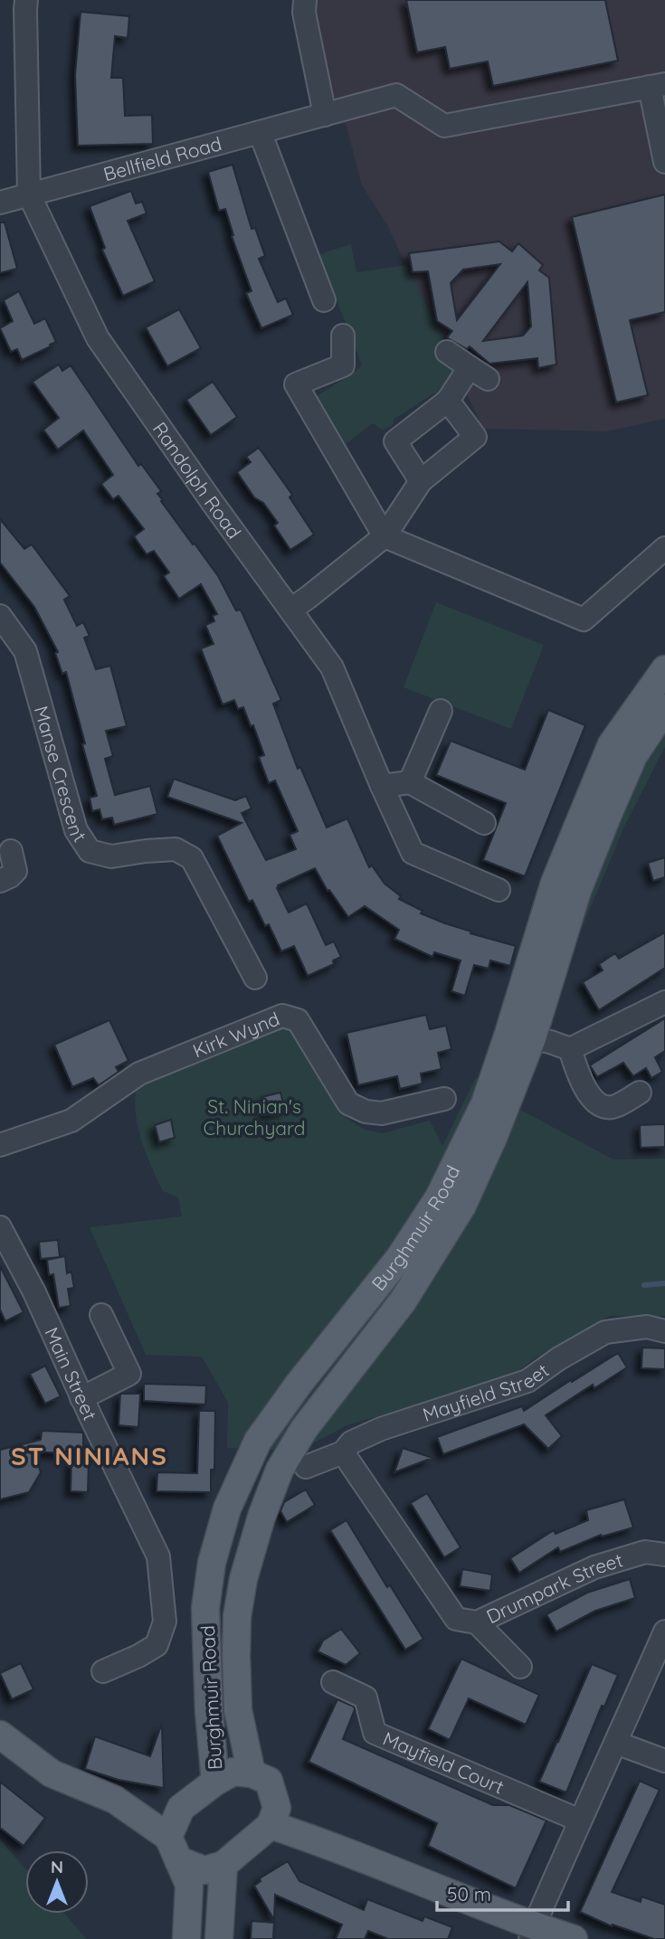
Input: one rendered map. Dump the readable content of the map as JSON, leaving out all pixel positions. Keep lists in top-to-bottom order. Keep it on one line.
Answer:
{"streets":{"main road":["Burghmuir Road"],"street":["Bellfield Road","Randolph Road","Manse Crescent","Kirk Wynd","Main Street","Mayfield Street","Drumpark Street","Mayfield Court"]},"crossings":[["Bellfield Road","Randolph Road"],["Mayfield Street","Drumpark Street"]],"districts":["ST NINIANS"],"parks":["St. Ninian's Churchyard"],"scale_bar":"50 m","north":"top"}
